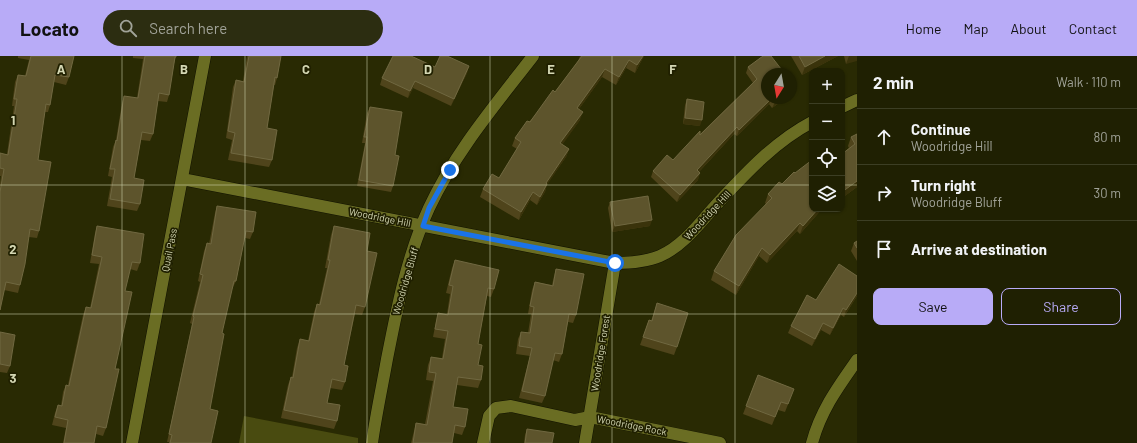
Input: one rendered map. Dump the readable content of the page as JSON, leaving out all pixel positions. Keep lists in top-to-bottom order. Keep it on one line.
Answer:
{"streets":{"street":["Woodridge Hill","Quail Pass","Woodridge Bluff","Woodridge Forest","Woodridge Rock"]},"crossings":[["Woodridge Hill","Quail Pass"],["Woodridge Hill","Woodridge Bluff"],["Woodridge Hill","Woodridge Forest"],["Woodridge Forest","Woodridge Rock"]],"north":"bottom","page":{"header":"Locato","search":"Search here","nav":["Home","Map","About","Contact"],"heading":["2 min","Walk · 110 m"],"map_buttons":["+","−"],"list":[["Continue","Woodridge Hill","80 m"],["Turn right","Woodridge Bluff","30 m"],"Arrive at destination"],"buttons":["Save","Share"]},"grid":{"columns":["A","B","C","D","E","F"],"rows":["1","2","3"]}}
